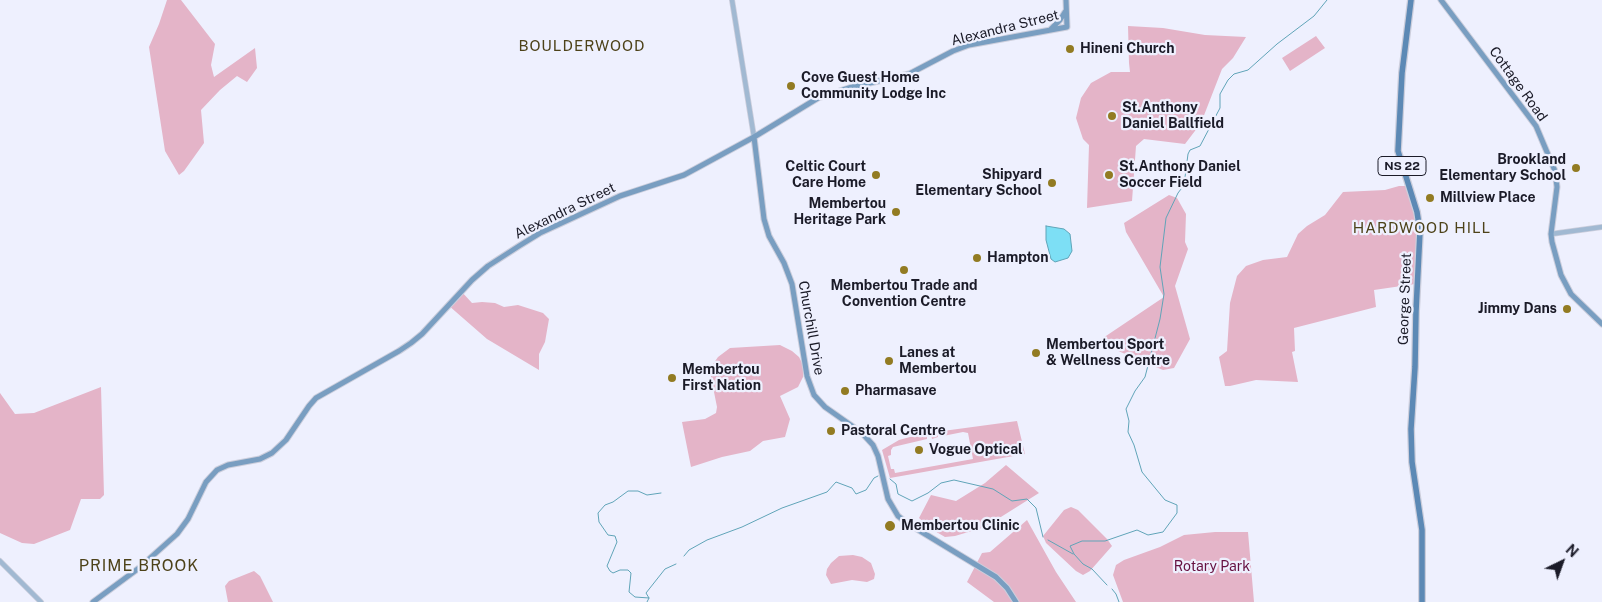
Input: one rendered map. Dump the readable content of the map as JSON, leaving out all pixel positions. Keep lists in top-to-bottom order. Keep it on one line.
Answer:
{"streets":{"main road":["Alexandra Street","Cottage Road","NS 22","George Street","Churchill Drive"]},"crossings":[["Alexandra Street","Churchill Drive"]],"districts":["BOULDERWOOD","HARDWOOD HILL","PRIME BROOK"],"parks":["Rotary Park"],"places":["Hineni Church","Cove Guest Home Community Lodge Inc","St.Anthony Daniel Ballfield","Brookland Elementary School","Celtic Court Care Home","St.Anthony Daniel Soccer Field","Shipyard Elementary School","Millview Place","Membertou Heritage Park","Hampton","Membertou Trade and Convention Centre","Jimmy Dans","Membertou Sport & Wellness Centre","Lanes at Membertou","Membertou First Nation","Pharmasave","Pastoral Centre","Vogue Optical","Membertou Clinic"],"north":"top right"}
